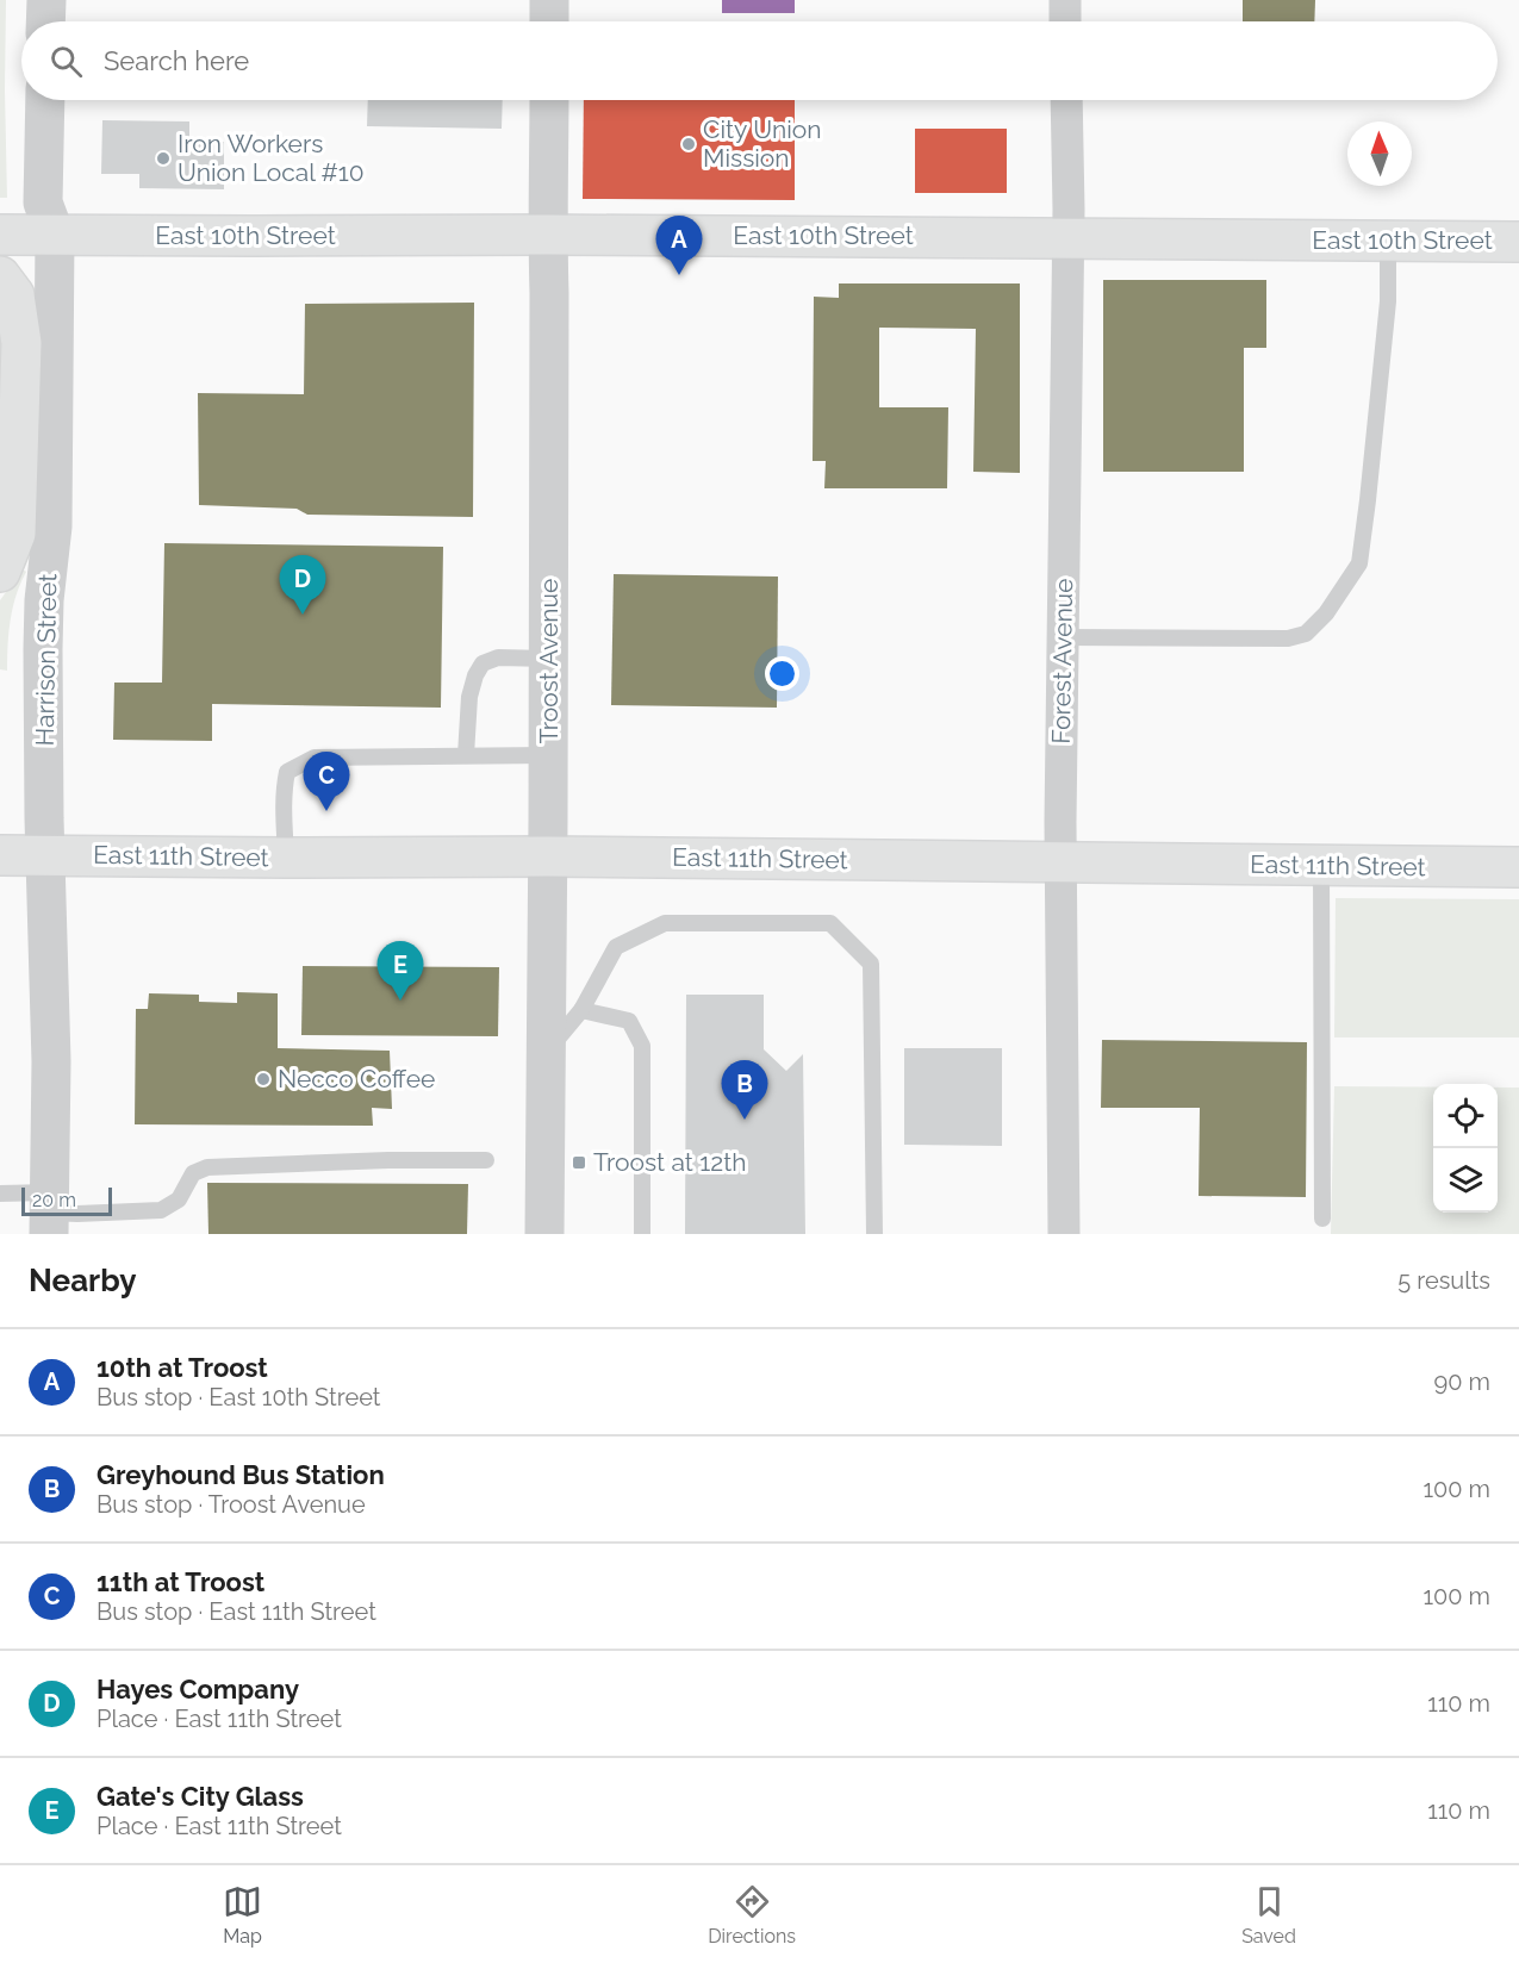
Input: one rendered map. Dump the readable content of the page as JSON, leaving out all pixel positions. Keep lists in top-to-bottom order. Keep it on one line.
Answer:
{"streets":{"main road":["East 10th Street","East 11th Street"],"street":["Harrison Street","Troost Avenue","Forest Avenue"]},"crossings":[["East 10th Street","Harrison Street"],["East 10th Street","Troost Avenue"],["East 10th Street","Forest Avenue"],["Harrison Street","East 11th Street"],["Troost Avenue","East 11th Street"],["Forest Avenue","East 11th Street"]],"places":{"other":["City Union Mission","Iron Workers Union Local #10","Necco Coffee"],"transit":["Troost at 12th"]},"scale_bar":"20 m","north":"top","page":{"search":"Search here","pins":["A","D","C","E","B"],"scale":"20 m","heading":["Nearby","5 results"],"list":[{"mark":"A","name":"10th at Troost","note":"Bus stop · East 10th Street","value":"90 m"},{"mark":"B","name":"Greyhound Bus Station","note":"Bus stop · Troost Avenue","value":"100 m"},{"mark":"C","name":"11th at Troost","note":"Bus stop · East 11th Street","value":"100 m"},{"mark":"D","name":"Hayes Company","note":"Place · East 11th Street","value":"110 m"},{"mark":"E","name":"Gate's City Glass","note":"Place · East 11th Street","value":"110 m"}],"nav":["Map","Directions","Saved"]}}
